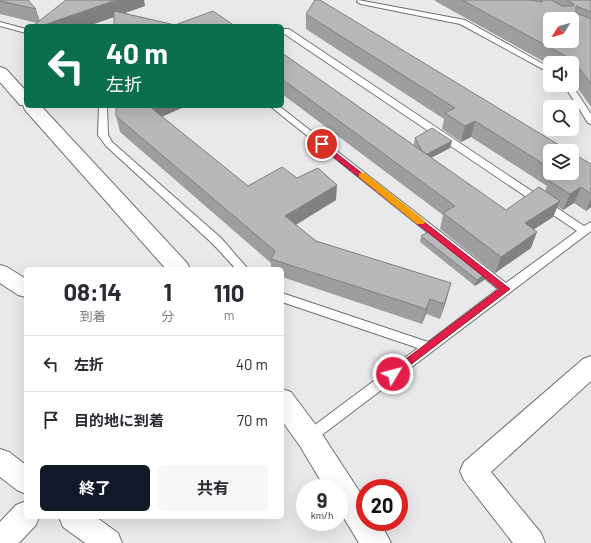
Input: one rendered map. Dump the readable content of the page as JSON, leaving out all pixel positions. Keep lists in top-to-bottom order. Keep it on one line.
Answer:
{"north":"bottom left","page":{"turn":["40 m","左折"],"eta":["08:14","到着","1","分","110","m"],"list":[{"name":"左折","value":"40 m"},{"name":"目的地に到着","value":"70 m"}],"buttons":["終了","共有"],"speed":"9 km/h","limit":"20"}}
